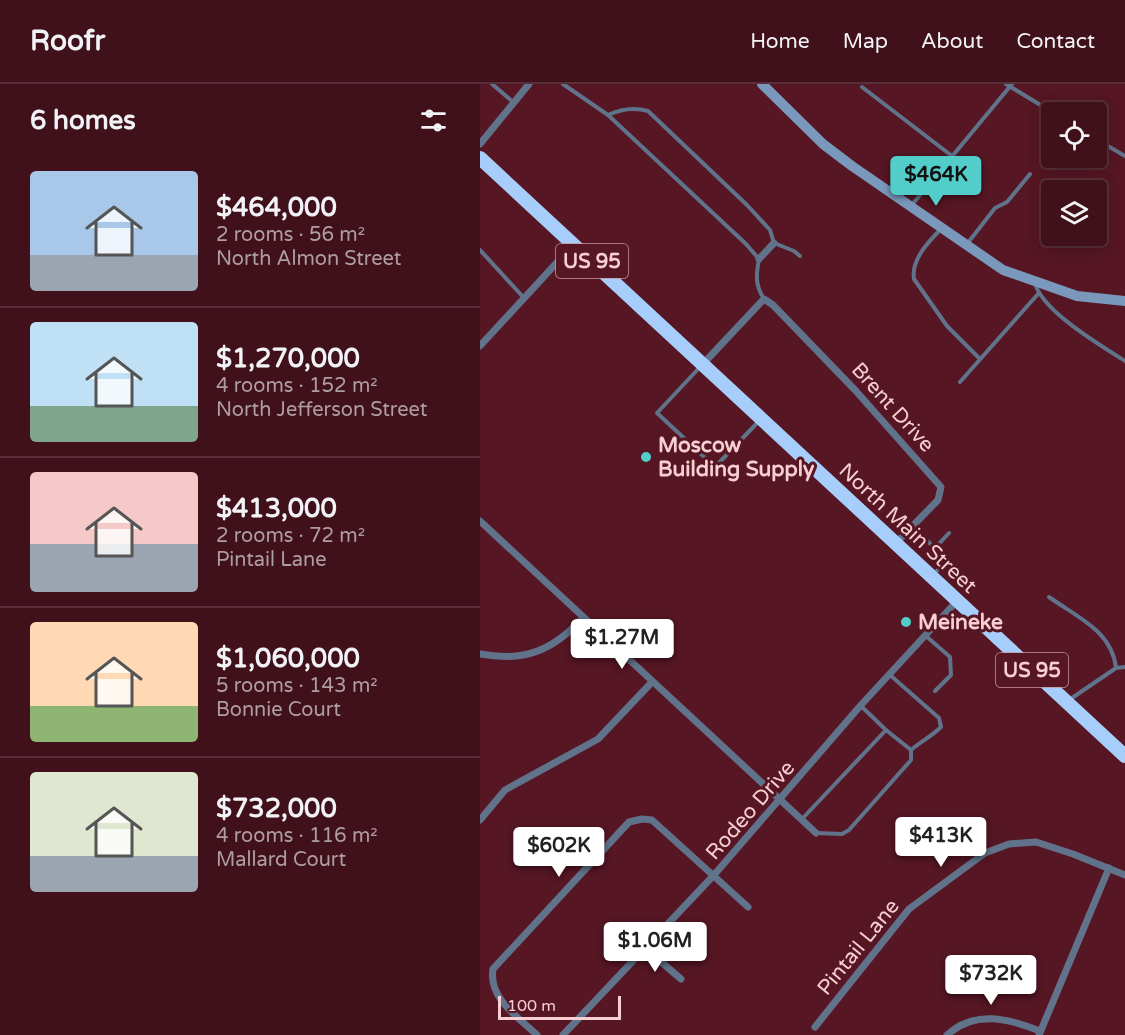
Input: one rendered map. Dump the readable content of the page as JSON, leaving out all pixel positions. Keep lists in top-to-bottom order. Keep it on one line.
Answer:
{"streets":{"highway":["US 95","North Main Street"],"street":["Brent Drive","Rodeo Drive","Pintail Lane"]},"crossings":[["Brent Drive","North Main Street"],["North Main Street","Rodeo Drive"]],"places":["Moscow Building Supply","Meineke"],"scale_bar":"100 m","page":{"header":"Roofr","nav":["Home","Map","About","Contact"],"heading":"6 homes","list":[{"name":"$464,000","note":"2 rooms · 56 m² · North Almon Street"},{"name":"$1,270,000","note":"4 rooms · 152 m² · North Jefferson Street"},{"name":"$413,000","note":"2 rooms · 72 m² · Pintail Lane"},{"name":"$1,060,000","note":"5 rooms · 143 m² · Bonnie Court"},{"name":"$732,000","note":"4 rooms · 116 m² · Mallard Court"}],"price":["$464K","$1.27M","$413K","$602K","$1.06M","$732K"],"scale":"100 m"}}
